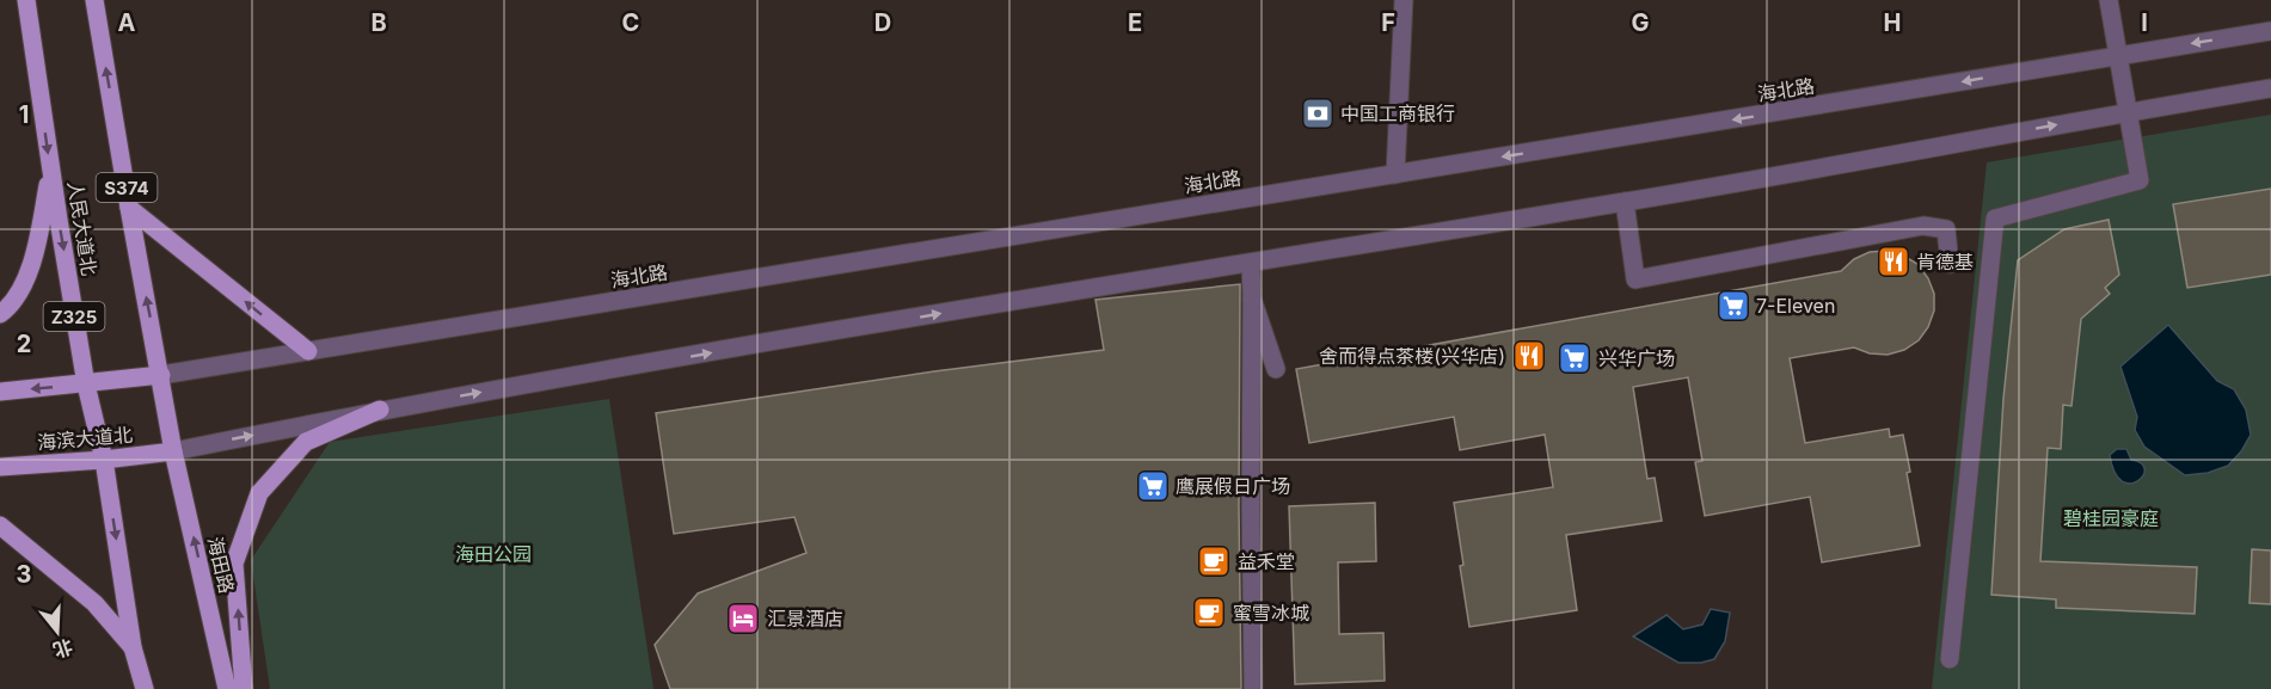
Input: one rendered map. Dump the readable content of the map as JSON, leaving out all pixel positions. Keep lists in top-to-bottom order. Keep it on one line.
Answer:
{"streets":{"main road":["S374","人民大道北","Z325","海滨大道北","海田路"],"street":["海北路"]},"crossings":[["海北路","S374"],["S374","海滨大道北"],["S374","海田路"],["人民大道北","Z325"],["人民大道北","海滨大道北"],["Z325","海滨大道北"],["海滨大道北","海田路"]],"parks":["碧桂园豪庭","海田公园"],"places":{"bank":["中国工商银行"],"restaurant":["肯德基","舍而得点茶楼(兴华店)"],"supermarket":["7-Eleven","兴华广场","鹰展假日广场"],"cafe":["益禾堂","蜜雪冰城"],"hotel":["汇景酒店"]},"north":"bottom","grid":{"columns":["A","B","C","D","E","F","G","H","I"],"rows":["1","2","3"]}}
